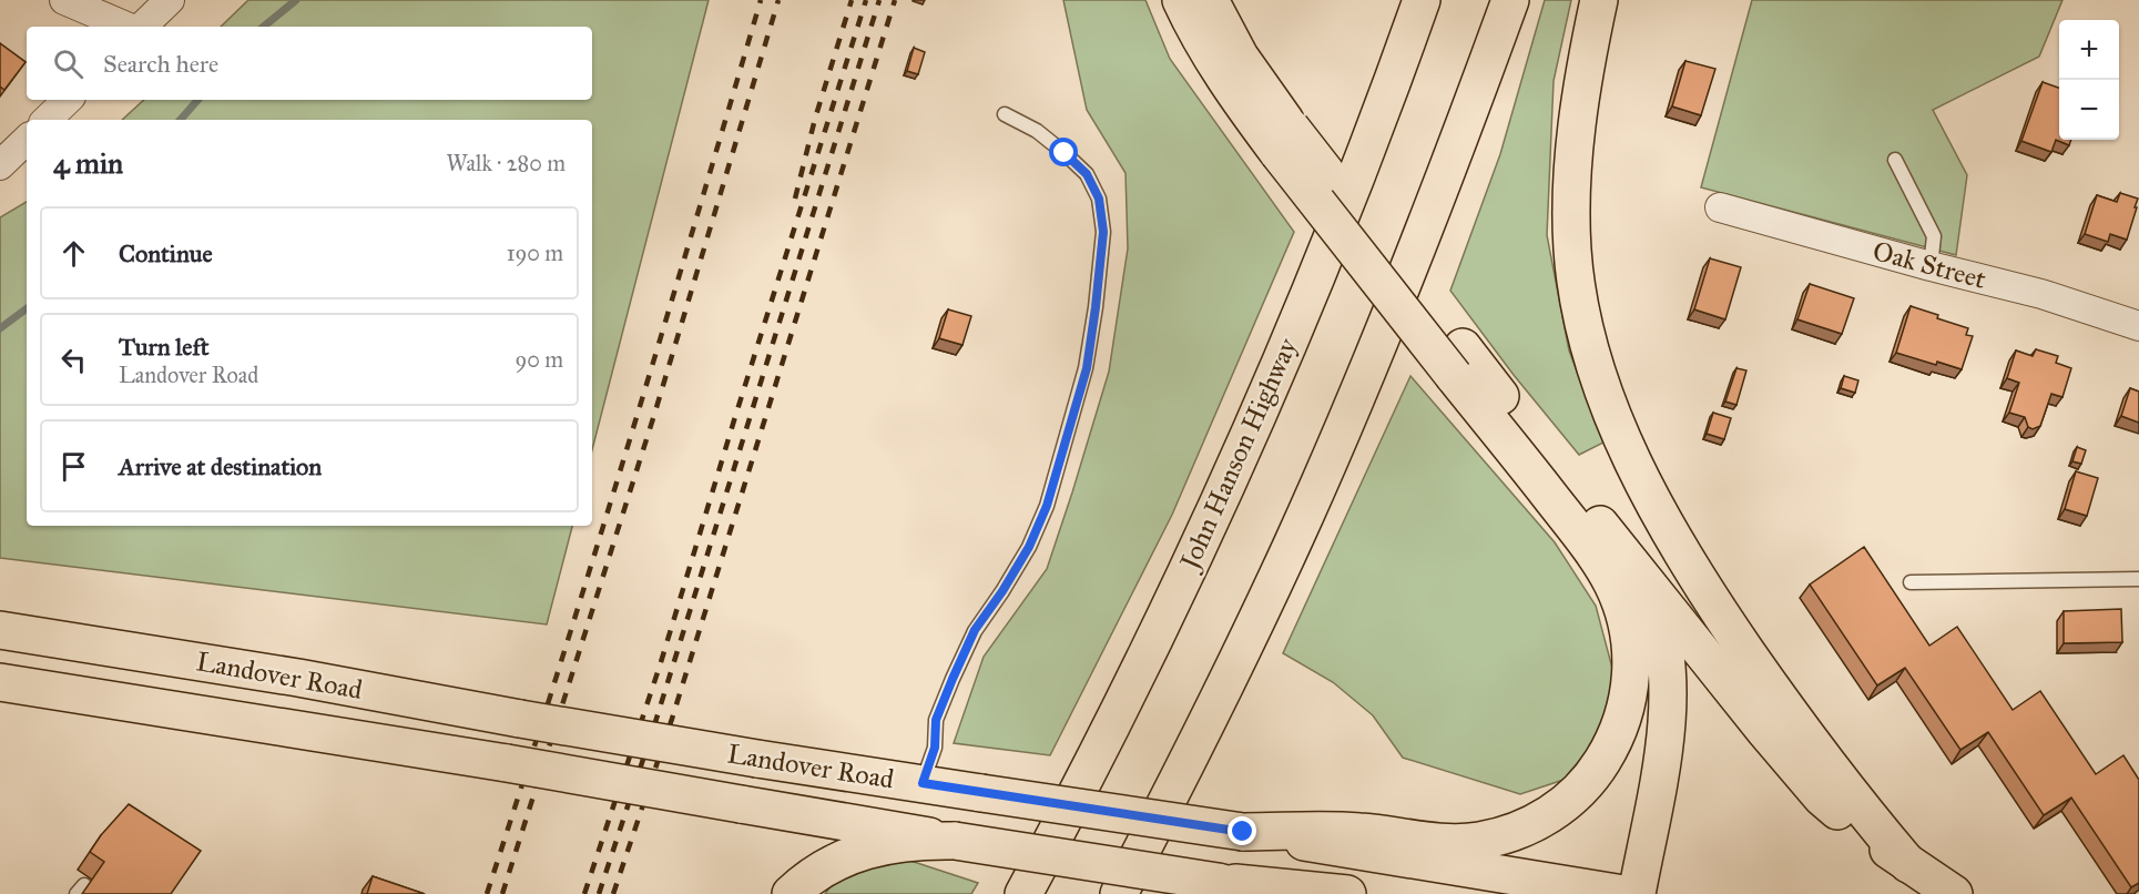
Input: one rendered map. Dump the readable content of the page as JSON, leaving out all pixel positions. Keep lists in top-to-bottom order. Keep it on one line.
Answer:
{"streets":{"main road":["John Hanson Highway","Landover Road"],"street":["Oak Street"]},"page":{"map_buttons":["+","−"],"search":"Search here","heading":["4 min","Walk · 280 m"],"list":[["Continue","190 m"],["Turn left","Landover Road","90 m"],"Arrive at destination"]}}
